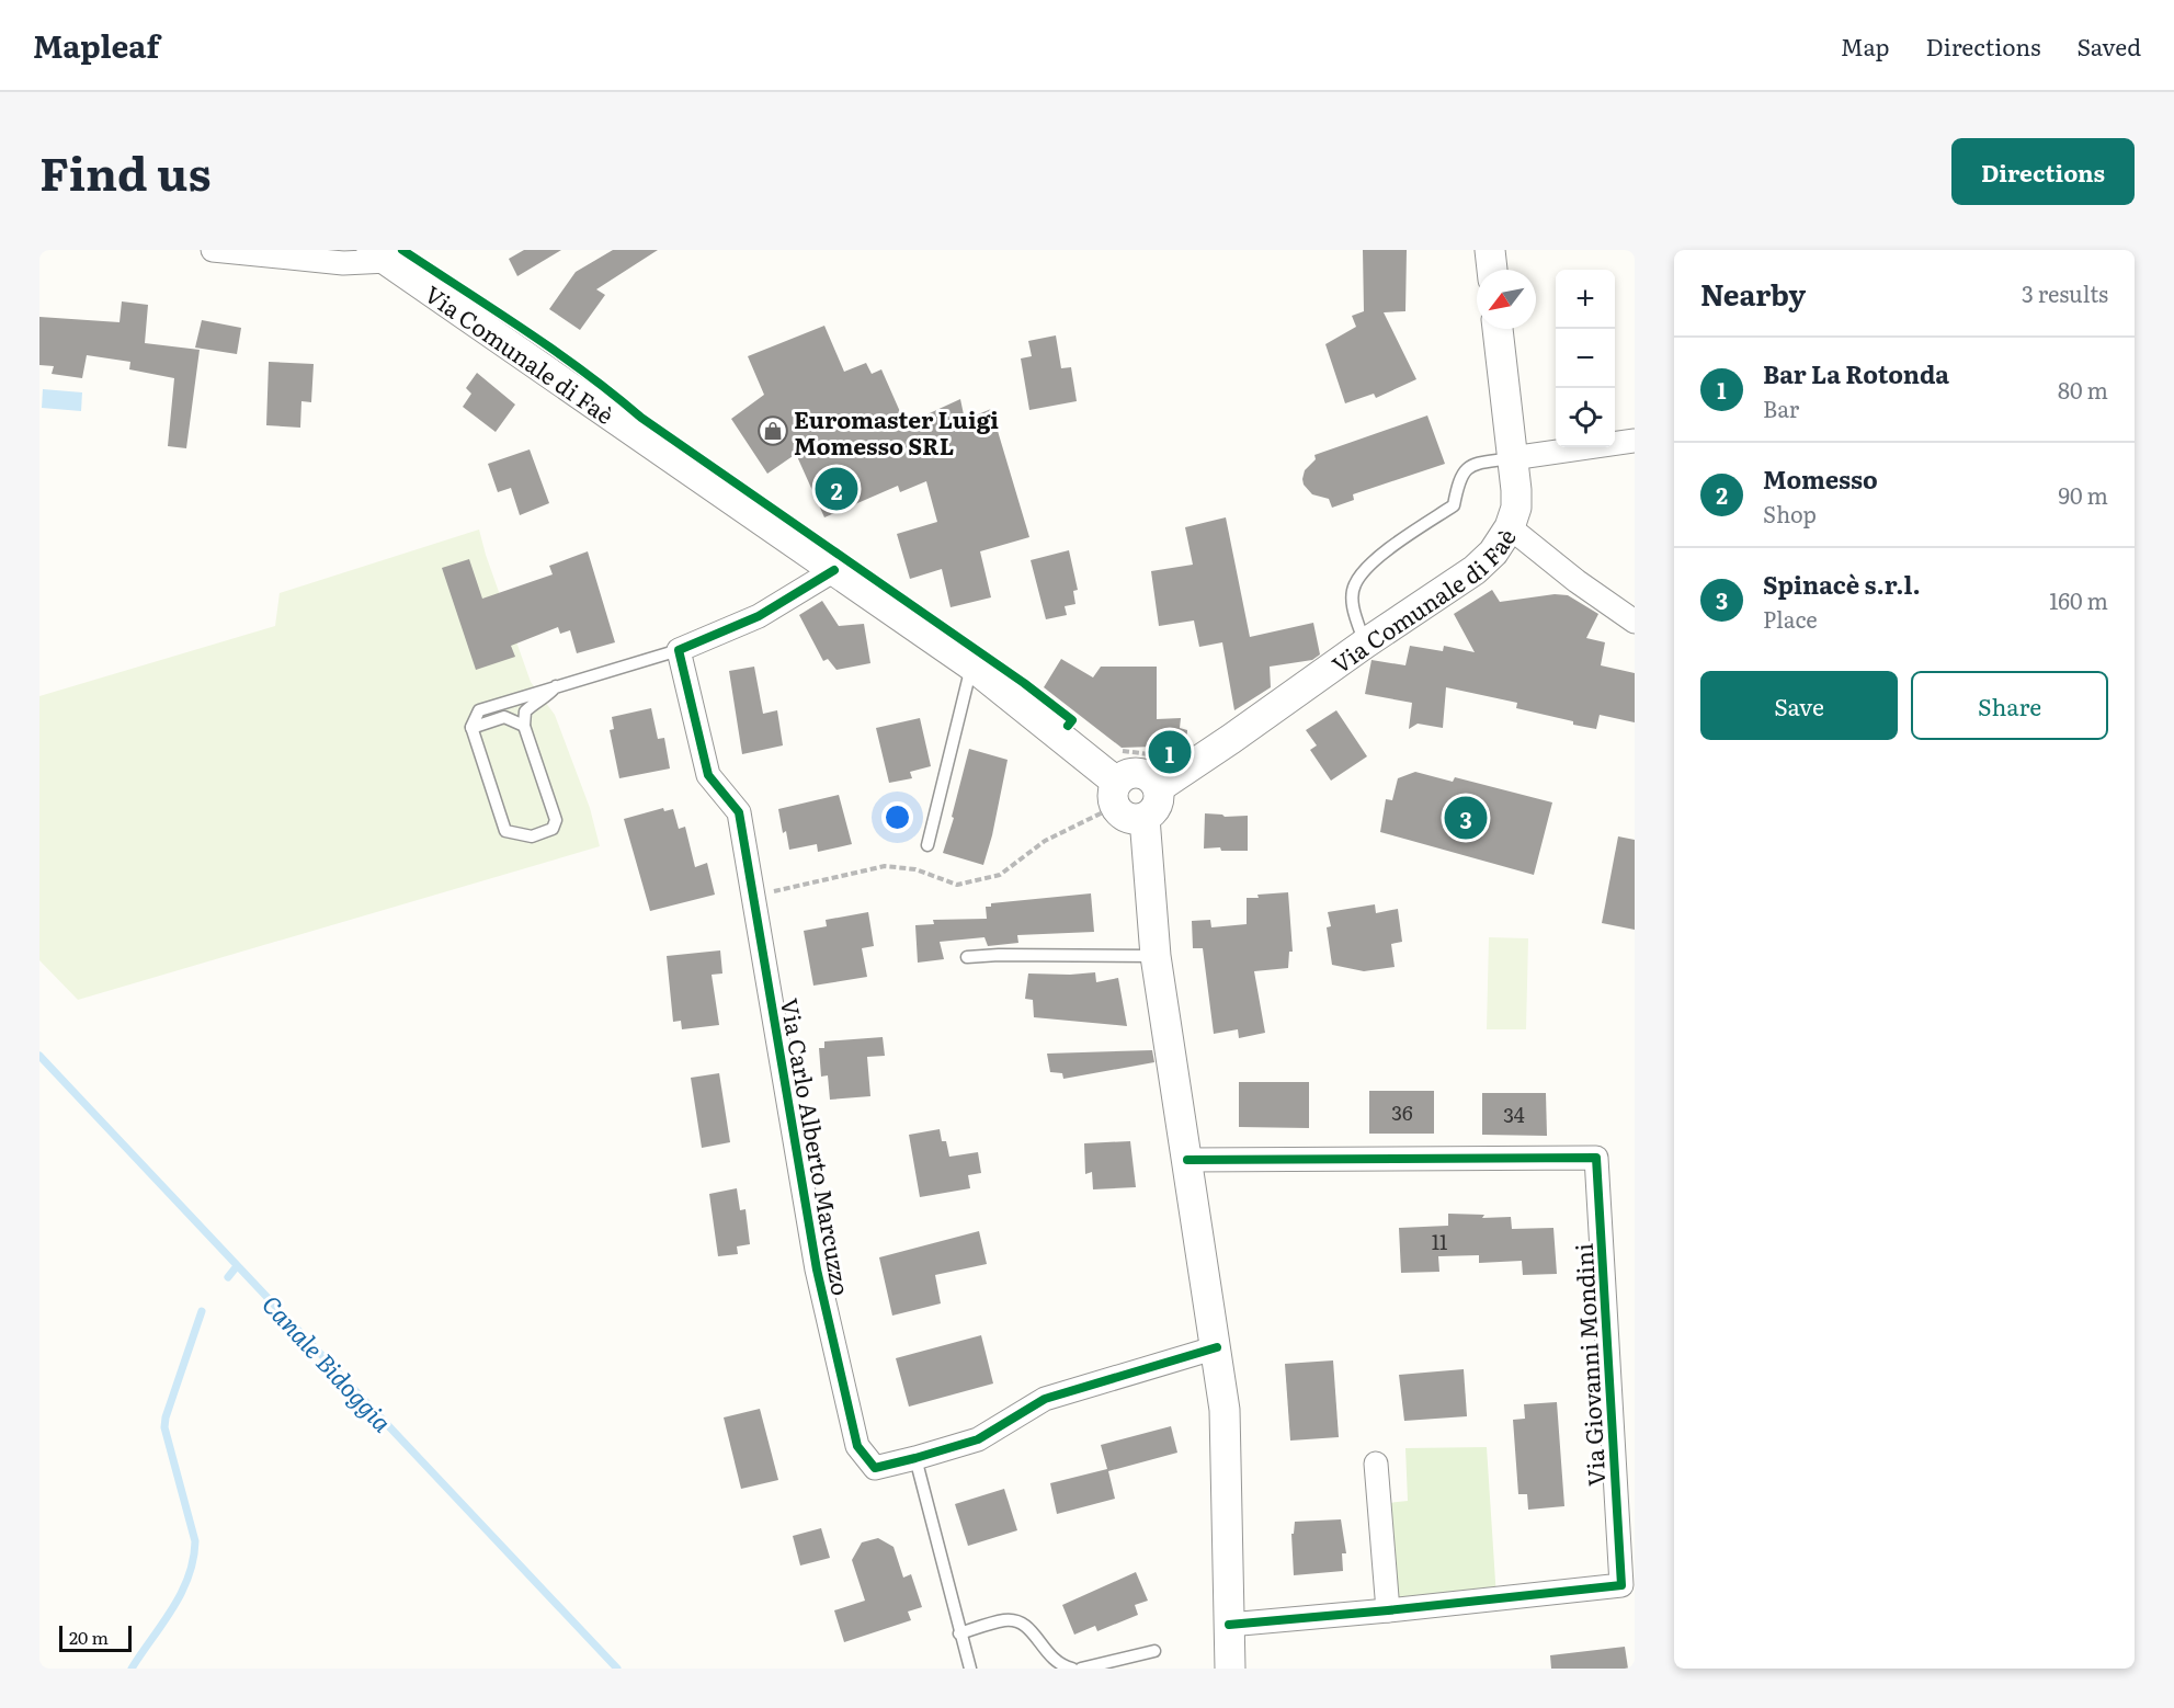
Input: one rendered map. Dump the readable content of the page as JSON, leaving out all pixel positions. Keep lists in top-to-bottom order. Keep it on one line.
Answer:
{"streets":{"street":["Via Comunale di Faè","Via Carlo Alberto Marcuzzo","Via Giovanni Mondini"]},"water":["Canale Bidoggia"],"places":{"shop":["Euromaster Luigi Momesso SRL"]},"house_numbers":["36","34","11"],"scale_bar":"20 m","north":"bottom left","page":{"header":"Mapleaf","nav":["Map","Directions","Saved"],"title":"Find us","buttons":["Directions",["Save","Share"]],"heading":["Nearby","3 results"],"map_buttons":["+","−"],"list":[{"mark":"1","name":"Bar La Rotonda","note":"Bar","value":"80 m"},{"mark":"2","name":"Momesso","note":"Shop","value":"90 m"},{"mark":"3","name":"Spinacè s.r.l.","note":"Place","value":"160 m"}],"pins":["2","1","3"],"scale":"20 m"}}
